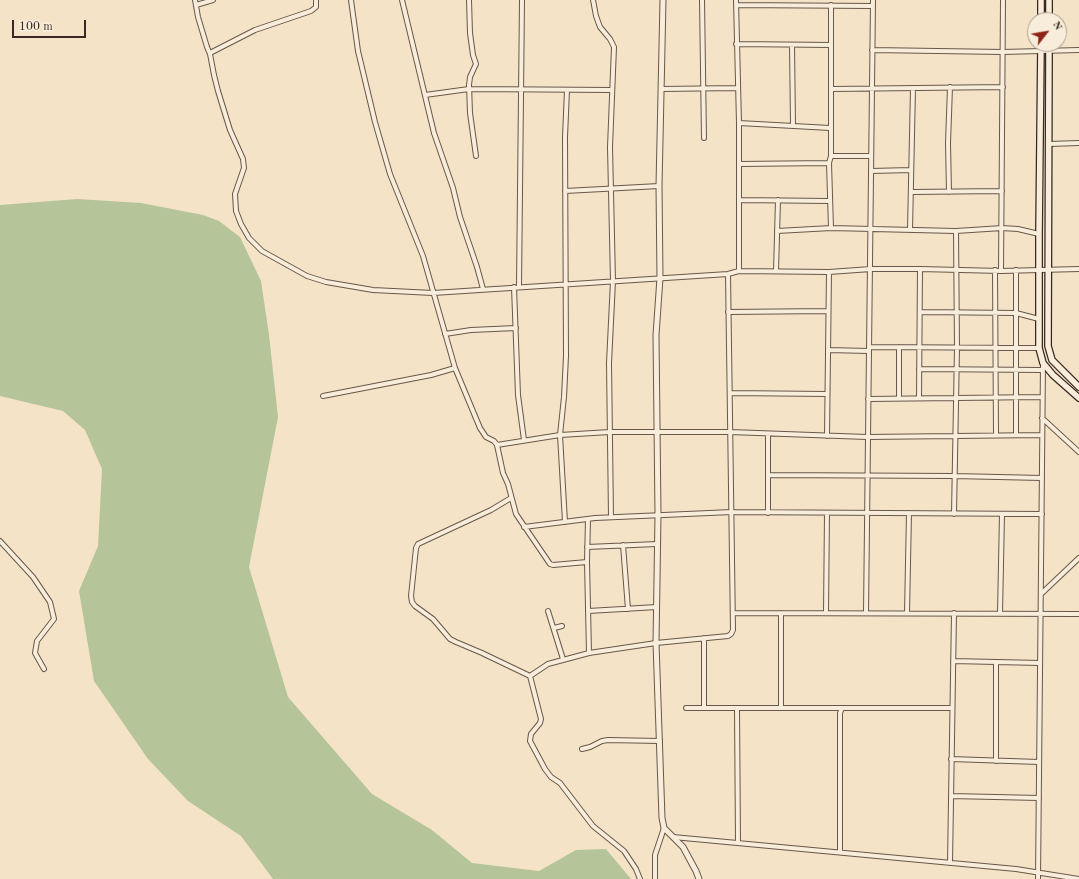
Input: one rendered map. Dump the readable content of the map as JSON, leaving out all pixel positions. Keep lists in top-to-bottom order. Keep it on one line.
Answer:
{"scale_bar":"100 m","north":"top right"}
